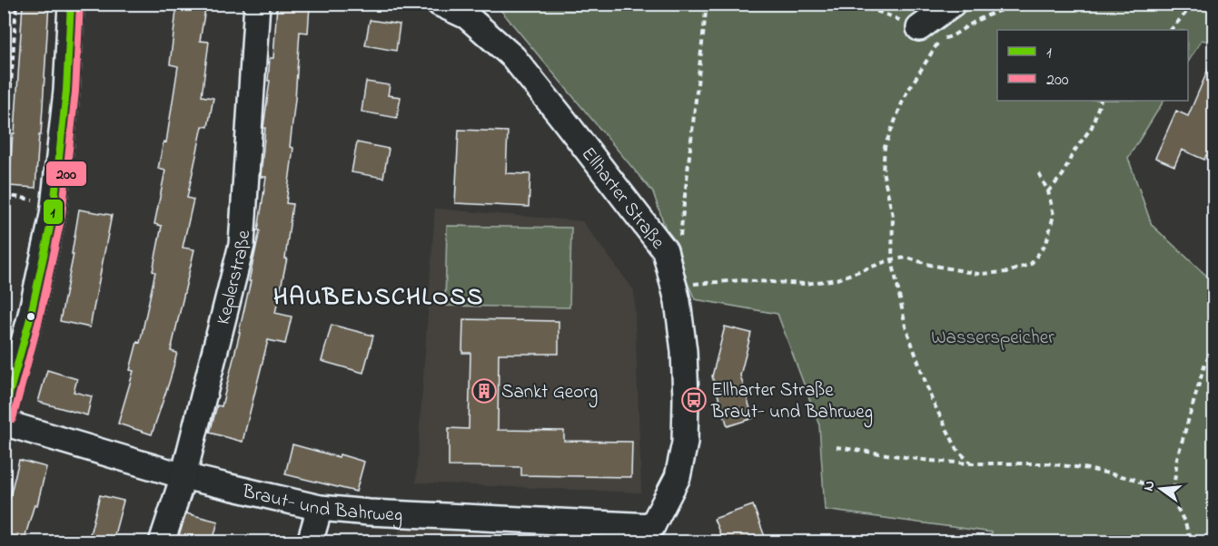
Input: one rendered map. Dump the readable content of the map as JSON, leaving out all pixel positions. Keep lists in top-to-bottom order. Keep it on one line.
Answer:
{"streets":{"street":["Ellharter Straße","Keplerstraße","Braut- und Bahrweg"]},"crossings":[["Ellharter Straße","Braut- und Bahrweg"],["Keplerstraße","Braut- und Bahrweg"]],"districts":["HAUBENSCHLOSS"],"parks":["Wasserspeicher"],"places":{"building":["Sankt Georg"],"bus stop":["Ellharter Straße Braut- und Bahrweg"]},"lines":["transit line 1","transit line 200"],"legend":["1","200"],"north":"left"}
